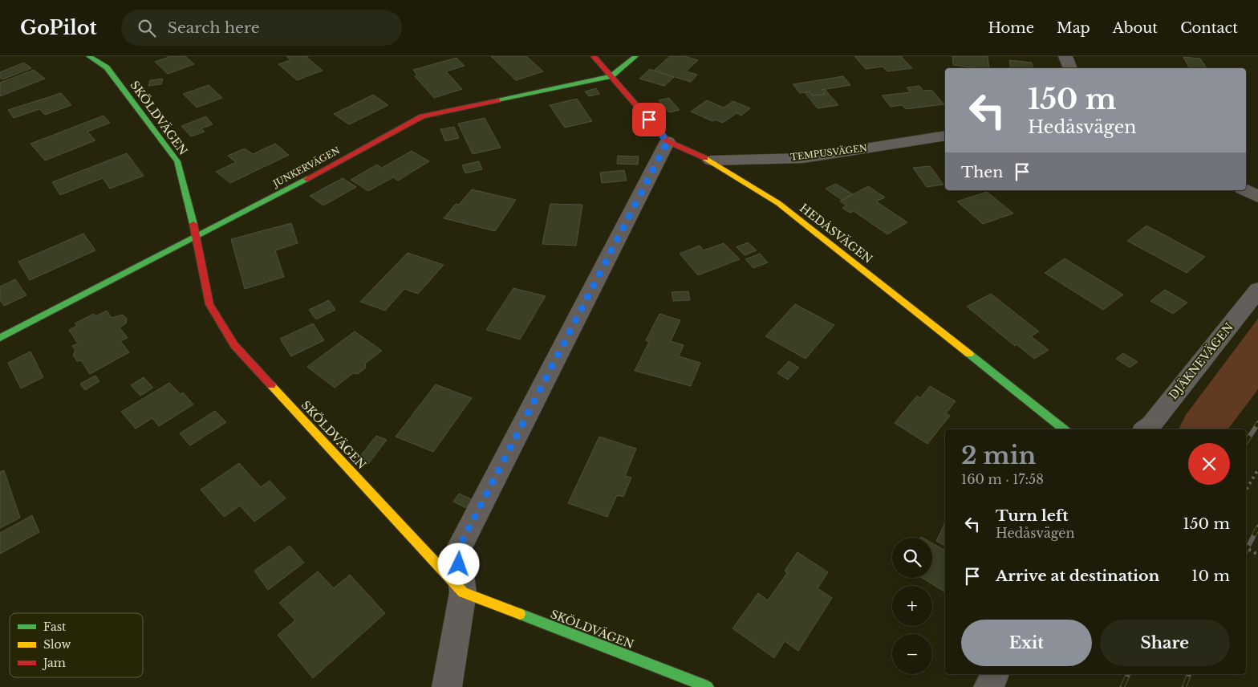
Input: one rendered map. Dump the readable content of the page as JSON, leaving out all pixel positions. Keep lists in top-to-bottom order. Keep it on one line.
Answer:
{"streets":{"street":["SKÖLDVÄGEN","TEMPUSVÄGEN","JUNKERVÄGEN","HEDÅSVÄGEN","DJÄKNEVÄGEN"]},"crossings":[["SKÖLDVÄGEN","JUNKERVÄGEN"],["TEMPUSVÄGEN","HEDÅSVÄGEN"],["JUNKERVÄGEN","HEDÅSVÄGEN"]],"legend":["Fast","Slow","Jam"],"page":{"header":"GoPilot","search":"Search here","nav":["Home","Map","About","Contact"],"turn":["150 m","Hedåsvägen"],"then":"Then","heading":["2 min","160 m · 17:58"],"list":[{"name":"Turn left","note":"Hedåsvägen","value":"150 m"},{"name":"Arrive at destination","value":"10 m"}],"map_buttons":["+","−"],"buttons":["Exit","Share"]}}
